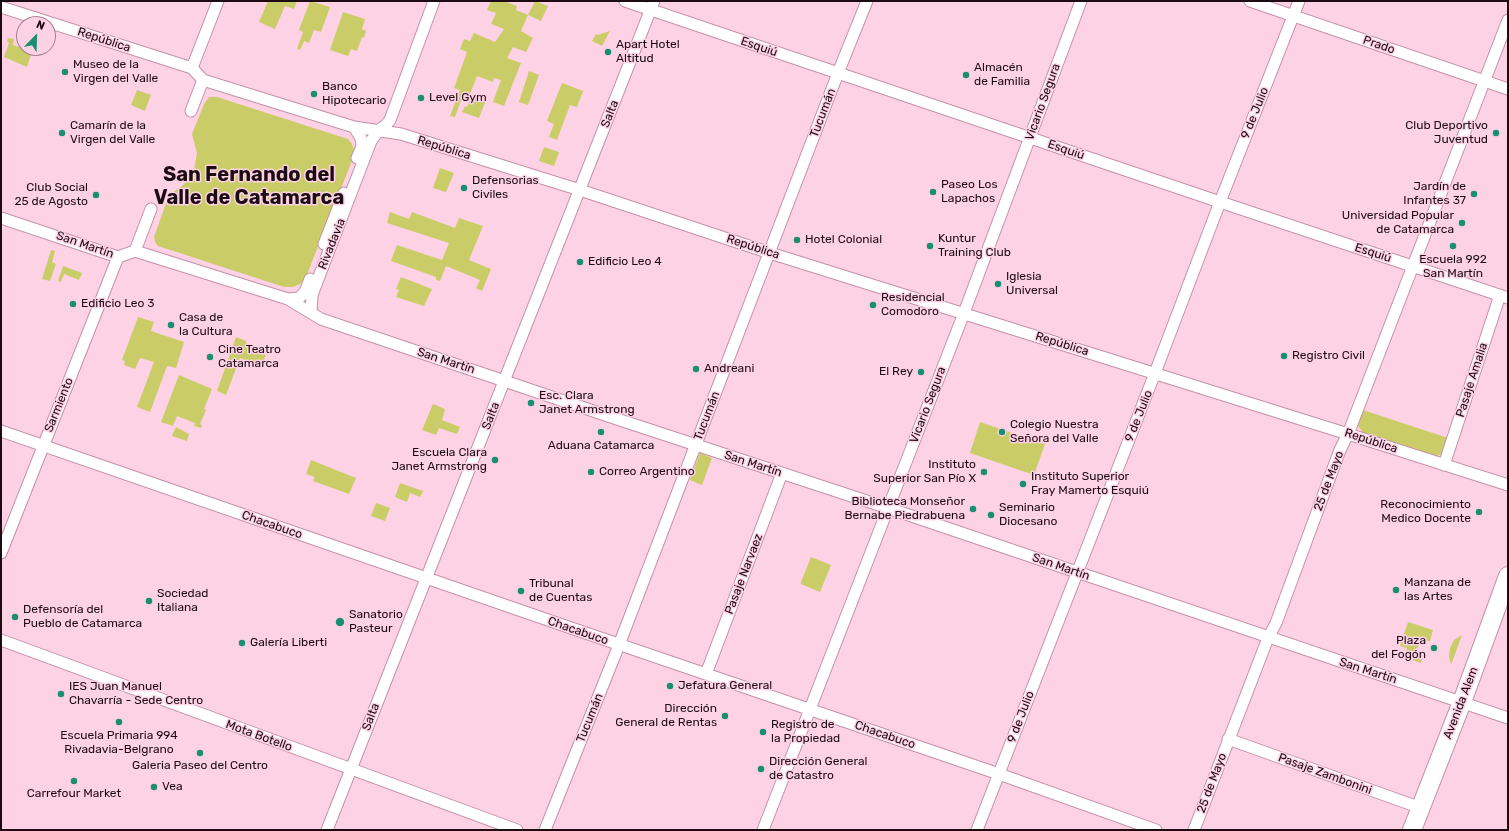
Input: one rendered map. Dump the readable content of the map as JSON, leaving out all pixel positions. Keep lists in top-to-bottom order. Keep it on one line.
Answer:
{"streets":{"main road":["Avenida Alem"],"street":["República","Prado","Esquiú","Vicario Segura","Tucumán","9 de Julio","Salta","Rivadavia","San Martín","Pasaje Amalia","Sarmiento","25 de Mayo","Chacabuco","Pasaje Narvaez","Mota Botello","Pasaje Zambonini"]},"crossings":[["República","Vicario Segura"],["República","Tucumán"],["República","9 de Julio"],["República","Salta"],["República","Rivadavia"],["República","Pasaje Amalia"],["República","25 de Mayo"],["Prado","9 de Julio"],["Prado","25 de Mayo"],["Esquiú","Vicario Segura"],["Esquiú","Tucumán"],["Esquiú","9 de Julio"],["Esquiú","Salta"],["Esquiú","Pasaje Amalia"],["Esquiú","25 de Mayo"],["Vicario Segura","San Martín"],["Vicario Segura","Chacabuco"],["Tucumán","San Martín"],["Tucumán","Chacabuco"],["9 de Julio","San Martín"],["9 de Julio","Chacabuco"],["Salta","San Martín"],["Salta","Chacabuco"],["Salta","Mota Botello"],["Rivadavia","San Martín"],["San Martín","Sarmiento"],["San Martín","25 de Mayo"],["San Martín","Pasaje Narvaez"],["San Martín","Avenida Alem"],["Sarmiento","Chacabuco"],["25 de Mayo","Pasaje Zambonini"],["Chacabuco","Pasaje Narvaez"],["Avenida Alem","Pasaje Zambonini"]],"districts":["San Fernando del Valle de Catamarca"],"places":["Apart Hotel Altitud","Museo de la Virgen del Valle","Almacén de Familia","Banco Hipotecario","Level Gym","Camarín de la Virgen del Valle","Club Deportivo Juventud","Defensorias Civiles","Paseo Los Lapachos","Jardín de Infantes 37","Club Social 25 de Agosto","Universidad Popular de Catamarca","Hotel Colonial","Kuntur Training Club","Escuela 992 San Martín","Edificio Leo 4","Iglesia Universal","Edificio Leo 3","Residencial Comodoro","Casa de la Cultura","Registro Civil","Cine Teatro Catamarca","Andreani","El Rey","Esc. Clara Janet Armstrong","Aduana Catamarca","Colegio Nuestra Señora del Valle","Escuela Clara Janet Armstrong","Correo Argentino","Instituto Superior San Pío X","Instituto Superior Fray Mamerto Esquiú","Biblioteca Monseñor Bernabe Piedrabuena","Reconocimiento Medico Docente","Seminario Diocesano","Manzana de las Artes","Tribunal de Cuentas","Sociedad Italiana","Defensoría del Pueblo de Catamarca","Sanatorio Pasteur","Galería Liberti","Plaza del Fogón","Jefatura General","IES Juan Manuel Chavarría - Sede Centro","Dirección General de Rentas","Escuela Primaria 994 Rivadavia-Belgrano","Registro de la Propiedad","Galeria Paseo del Centro","Dirección General de Catastro","Carrefour Market","Vea"],"north":"top right"}
